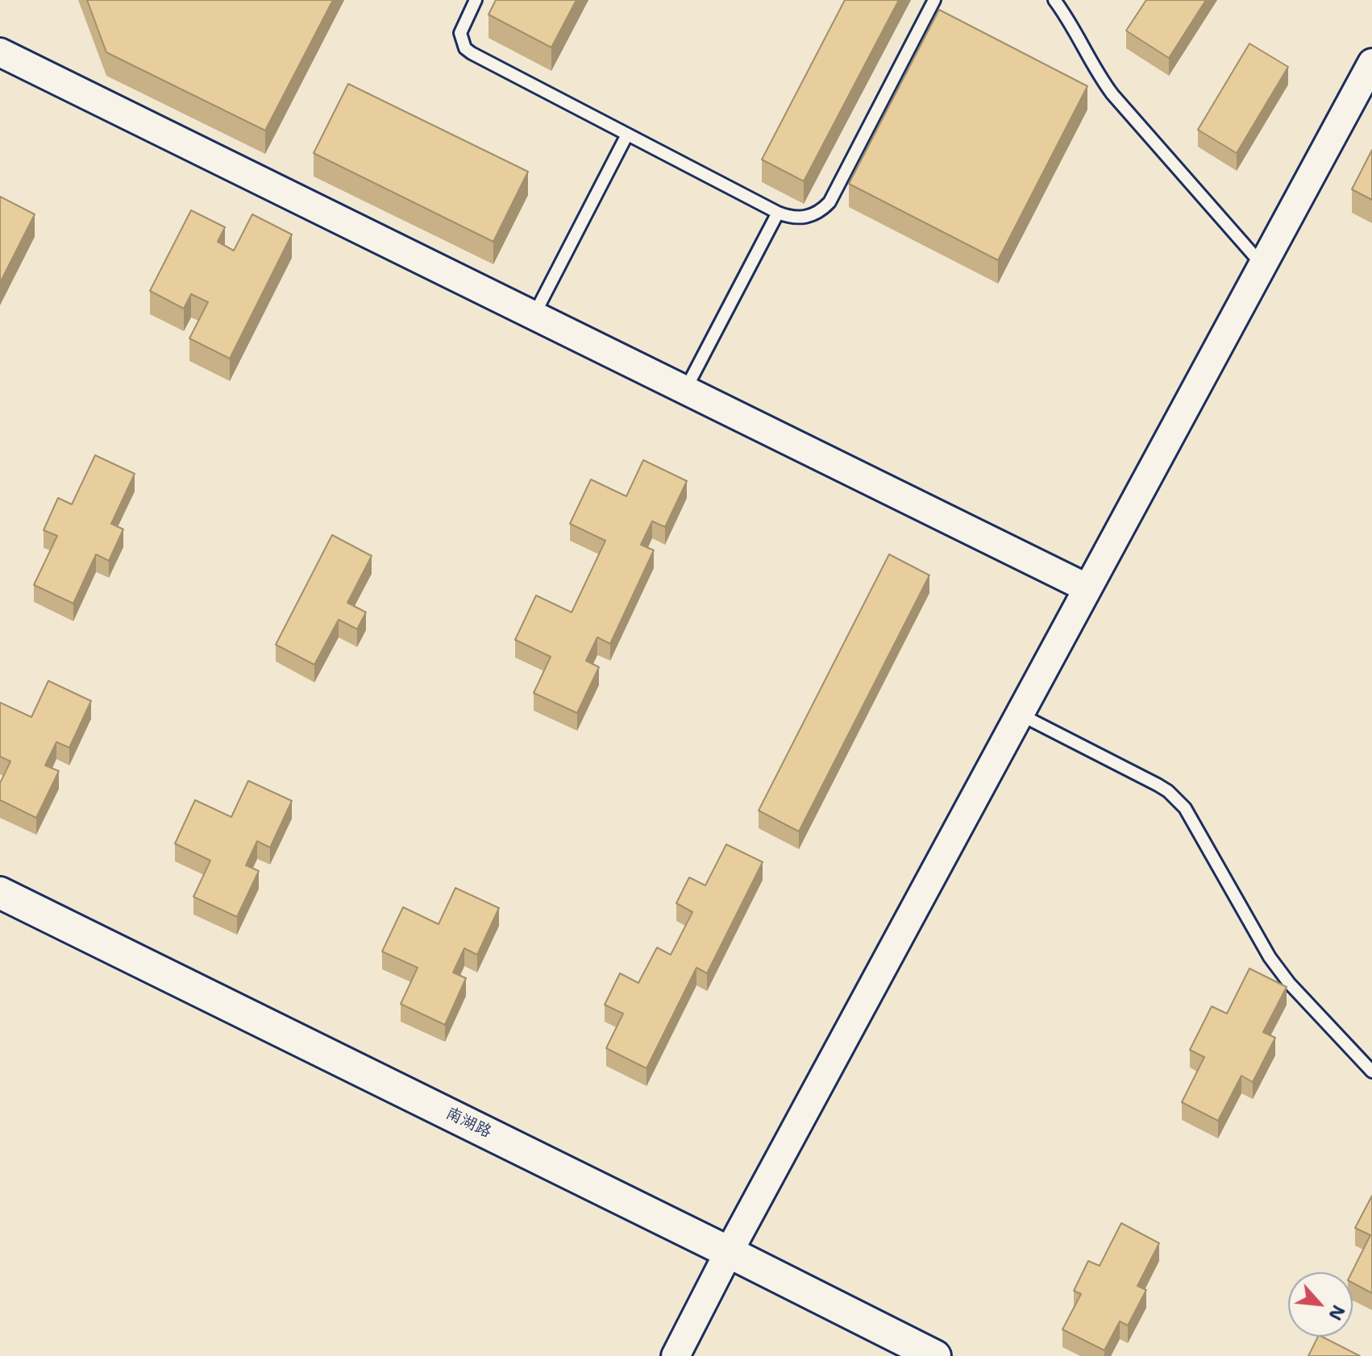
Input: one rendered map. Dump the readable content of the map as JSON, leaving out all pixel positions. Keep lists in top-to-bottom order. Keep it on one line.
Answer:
{"streets":{"main road":["南湖路"]},"north":"bottom right"}
